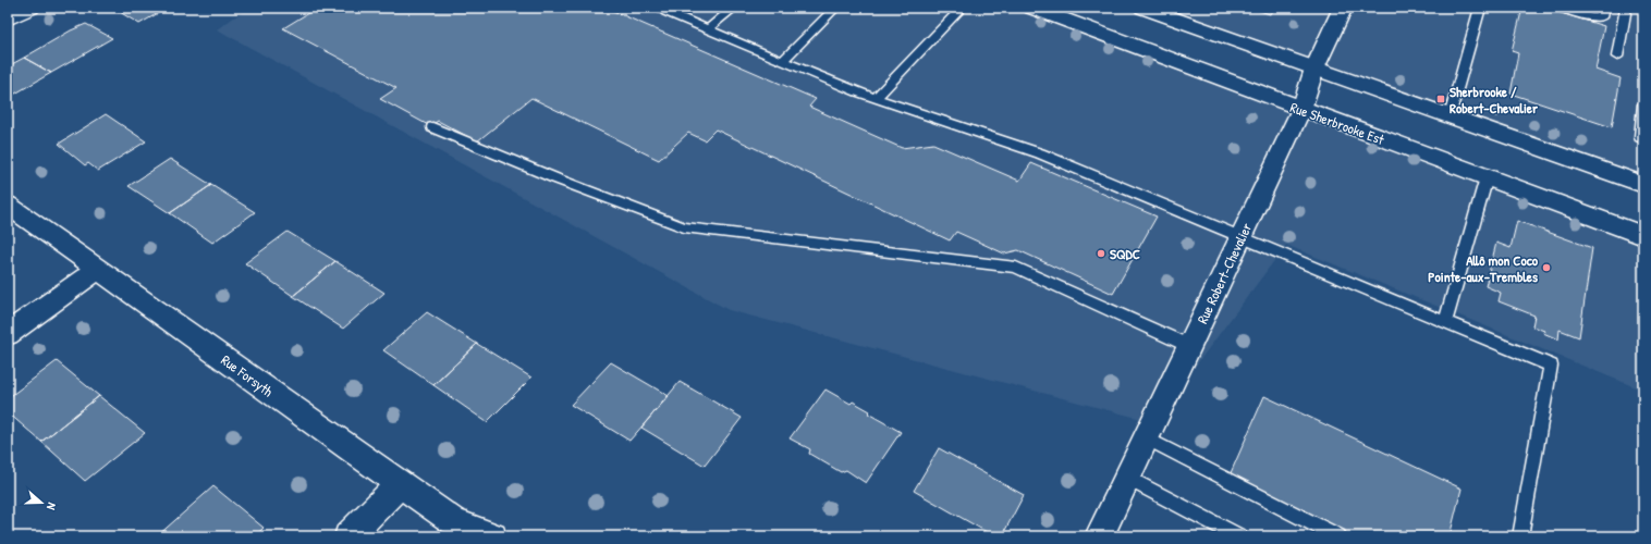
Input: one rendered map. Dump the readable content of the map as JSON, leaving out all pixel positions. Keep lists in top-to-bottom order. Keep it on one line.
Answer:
{"streets":{"street":["Rue Sherbrooke Est","Rue Robert-Chevalier","Rue Forsyth"]},"crossings":[["Rue Sherbrooke Est","Rue Robert-Chevalier"]],"places":{"transit":["Sherbrooke / Robert-Chevalier"],"other":["SQDC","Allô mon Coco Pointe-aux-Trembles"]},"north":"right"}
